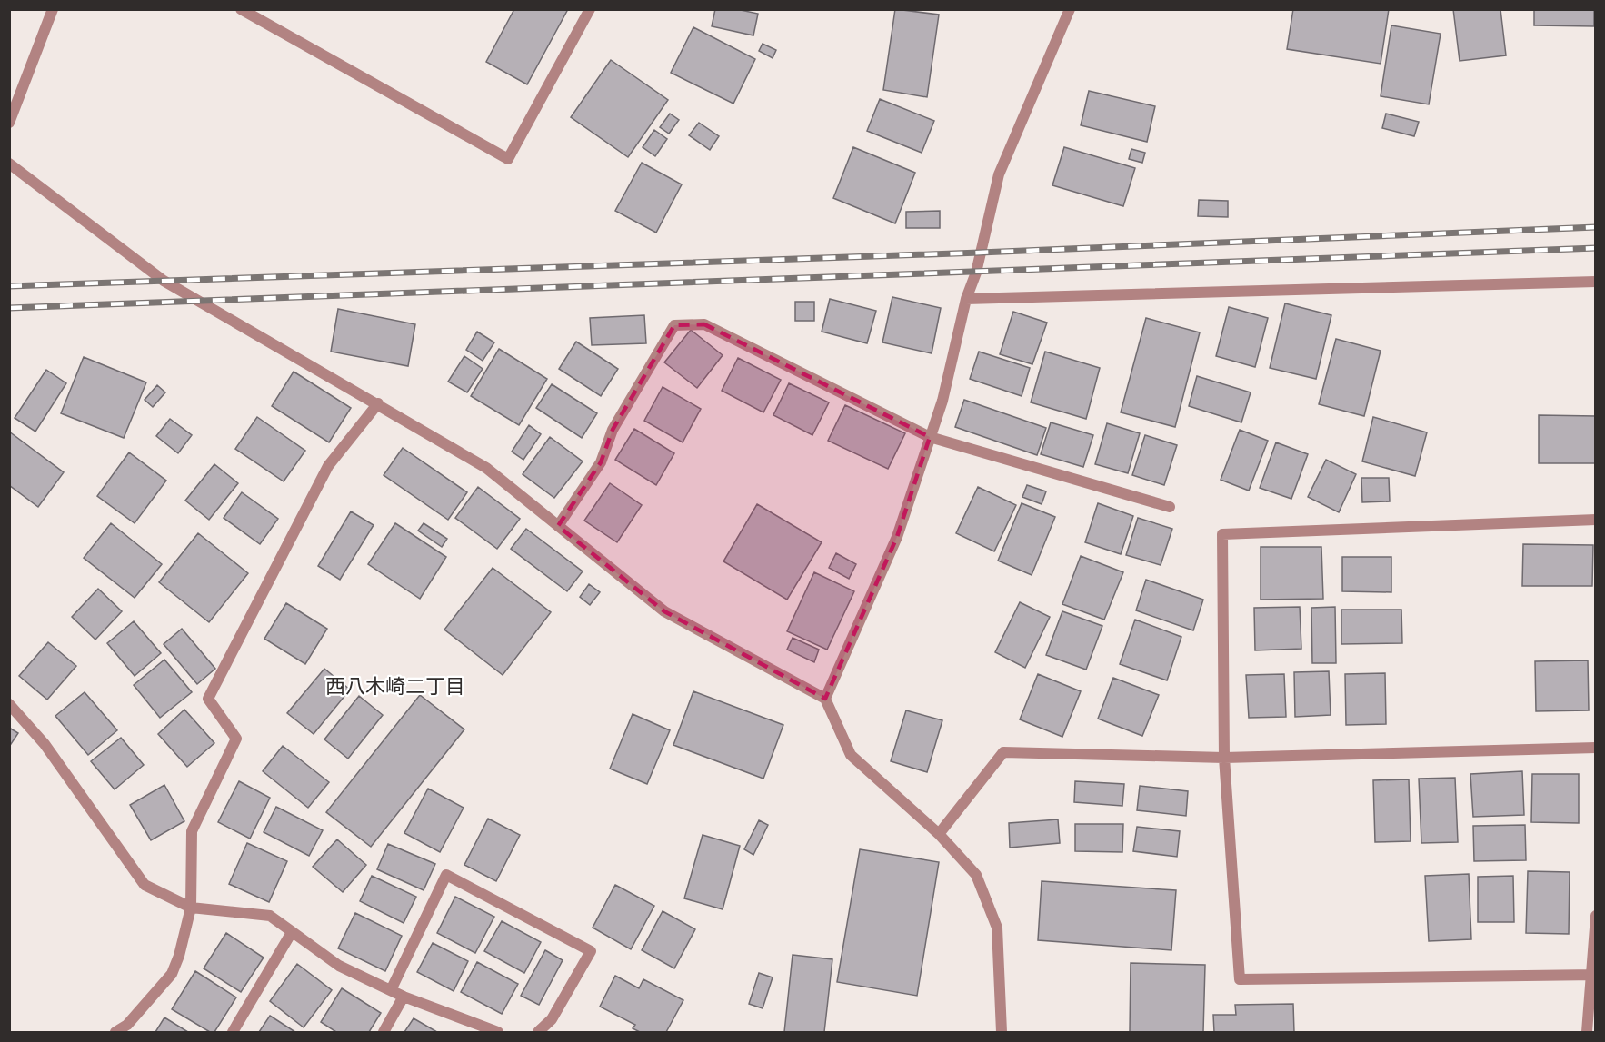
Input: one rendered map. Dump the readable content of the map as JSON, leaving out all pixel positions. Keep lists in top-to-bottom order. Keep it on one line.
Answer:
{"districts":["西八木崎二丁目"]}
